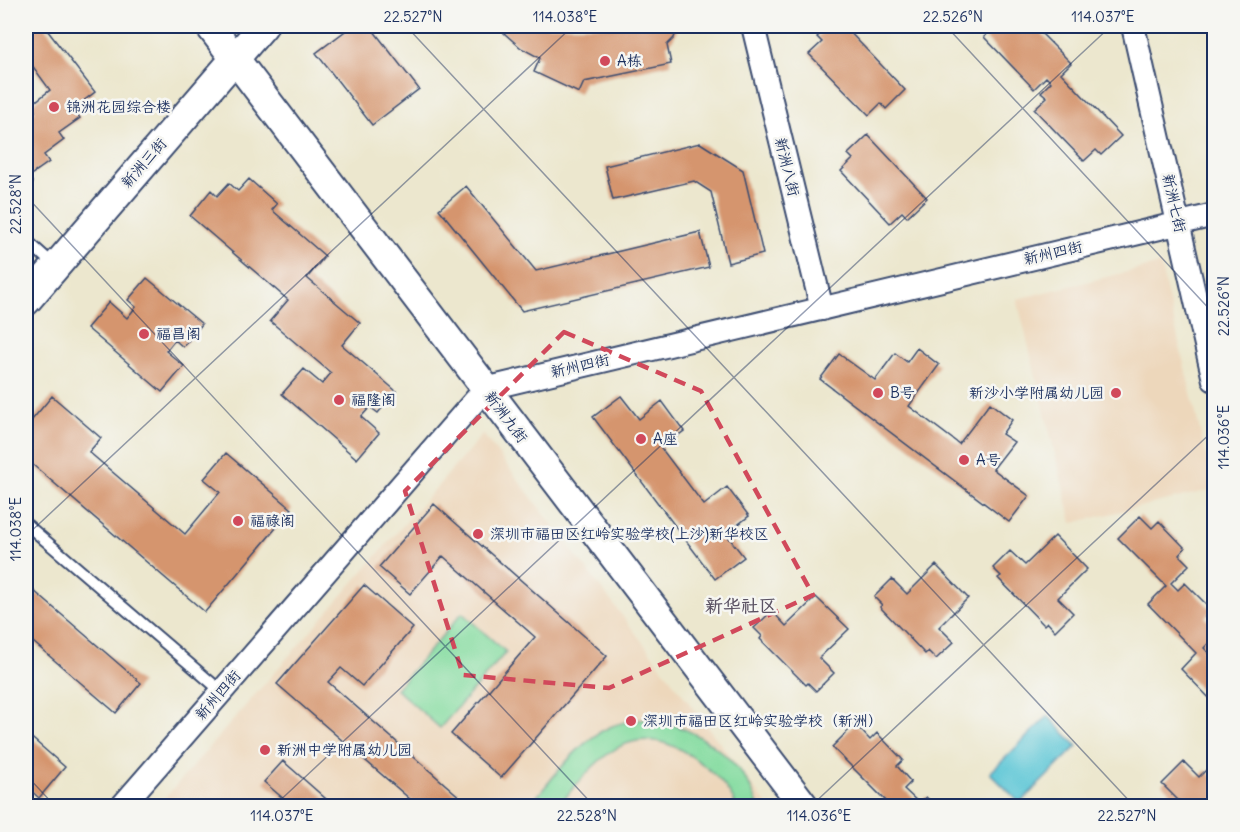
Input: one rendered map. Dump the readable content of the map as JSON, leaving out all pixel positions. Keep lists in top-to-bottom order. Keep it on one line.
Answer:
{"streets":{"street":["新洲三街","新洲八街","新洲七街","新州四街","新洲九街"]},"crossings":[["新洲三街","新洲九街"],["新洲八街","新州四街"],["新洲七街","新州四街"],["新州四街","新洲九街"]],"districts":["新华社区"],"places":["A栋","锦洲花园综合楼","福昌阁","B号","新沙小学附属幼儿园","福隆阁","A座","A号","福禄阁","深圳市福田区红岭实验学校(上沙)新华校区","深圳市福田区红岭实验学校（新洲）","新洲中学附属幼儿园"],"coordinates":["22.527°N","114.038°E","22.526°N","114.037°E","22.528°N","114.036°E"]}
